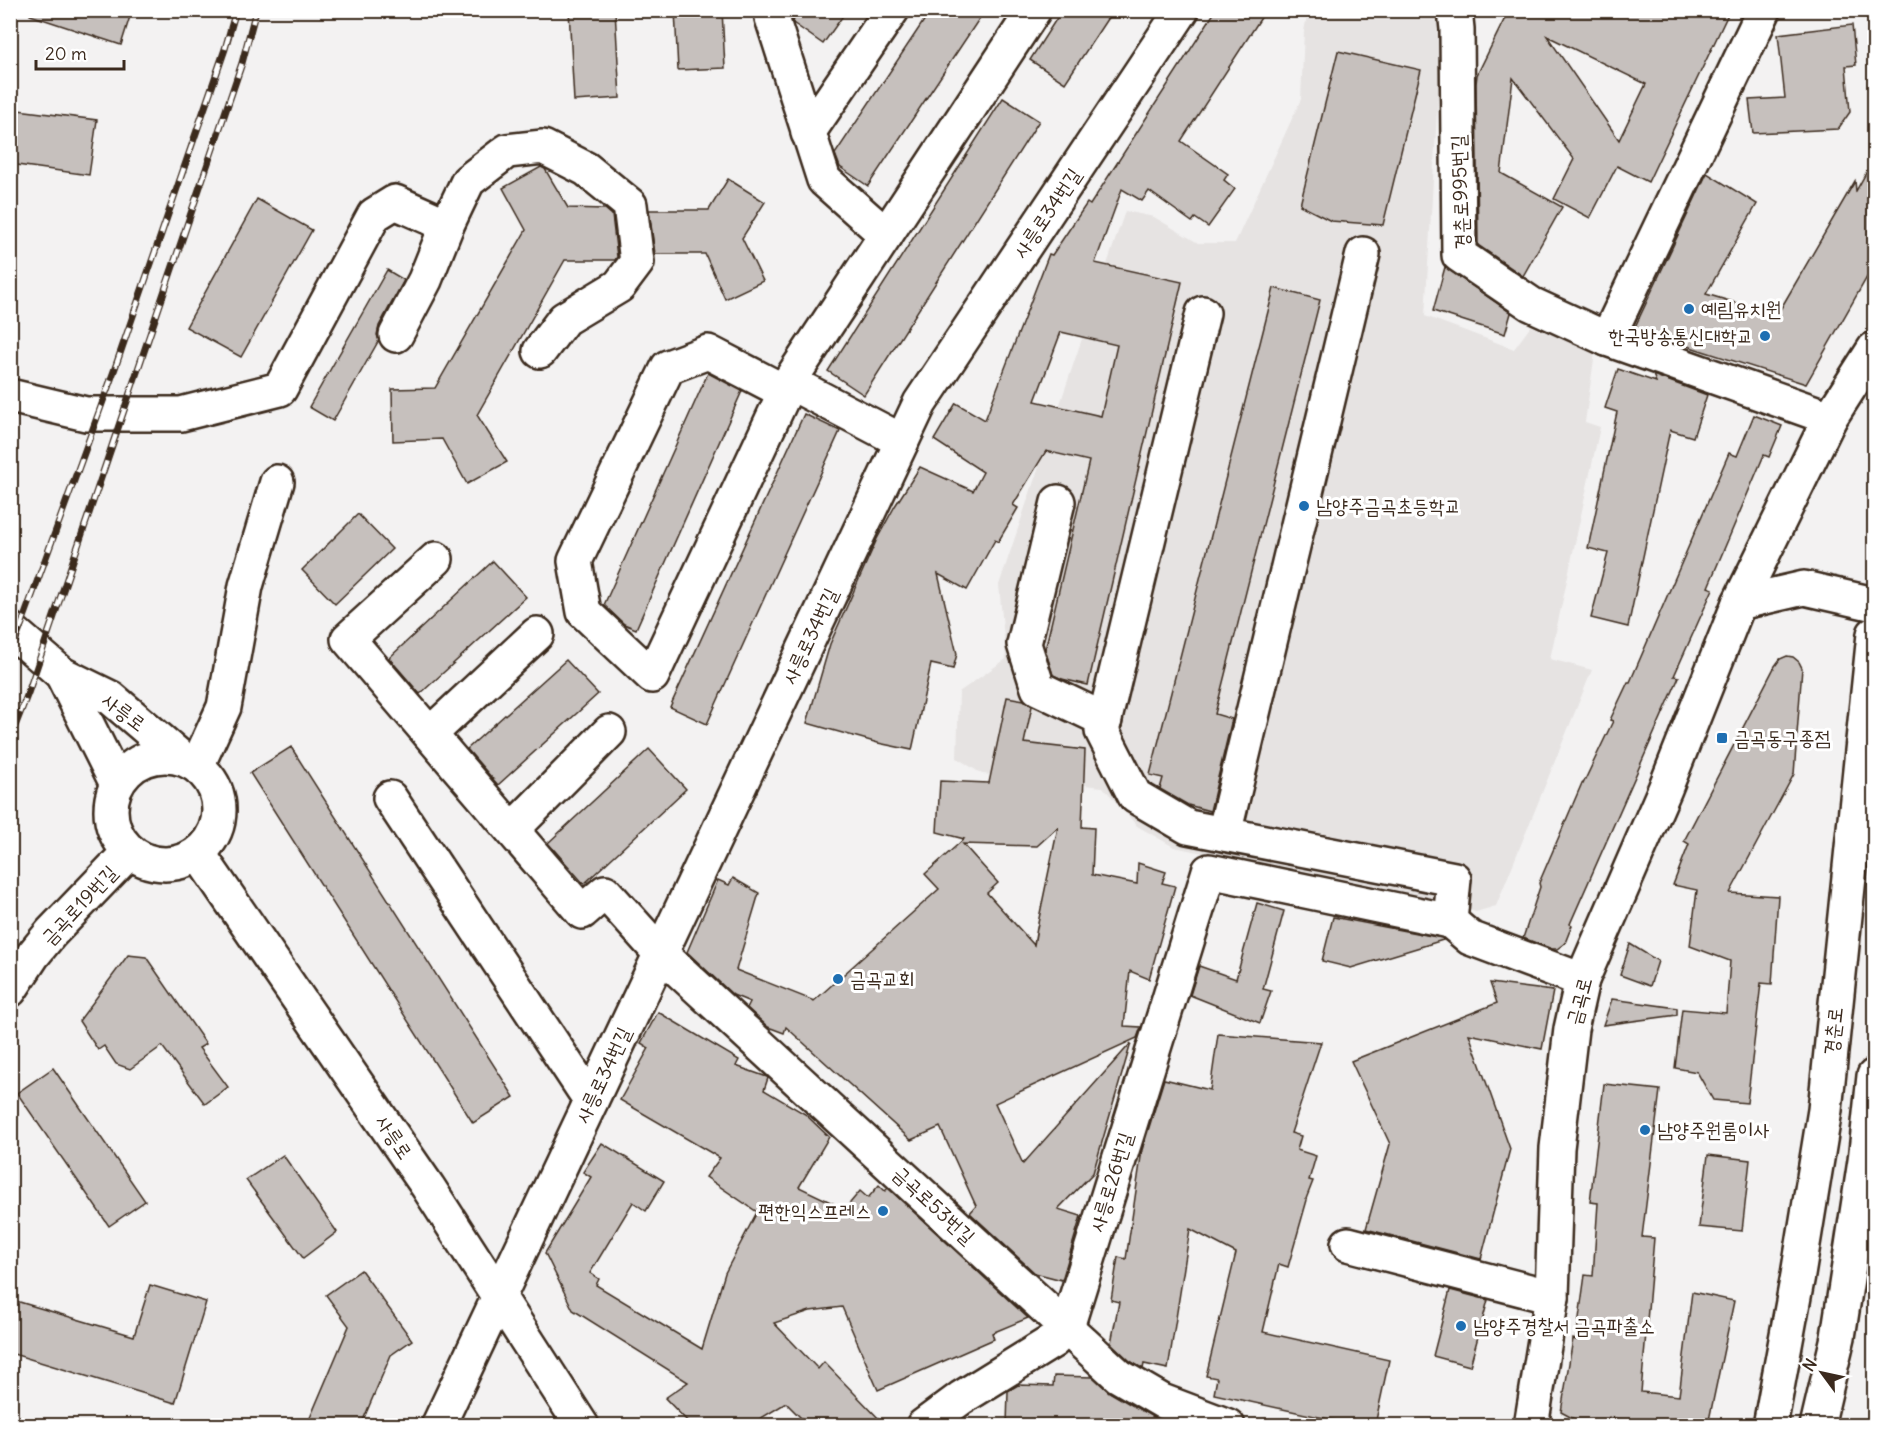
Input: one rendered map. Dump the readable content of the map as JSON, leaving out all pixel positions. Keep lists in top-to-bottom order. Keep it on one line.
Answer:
{"streets":{"street":["경춘로995번길","사릉로34번길","사릉로","금곡로19번길","금곡로","경춘로","사릉로26번길","금곡로53번길"]},"crossings":[["경춘로995번길","금곡로"],["사릉로34번길","사릉로"],["사릉로34번길","금곡로53번길"],["사릉로","금곡로19번길"],["사릉로26번길","금곡로53번길"]],"places":{"other":["예림유치원","한국방송통신대학교","남양주금곡초등학교","금곡교회","남양주원룸이사","편한익스프레스","남양주경찰서 금곡파출소"],"transit":["금곡동구종점"]},"scale_bar":"20 m","north":"top left"}
